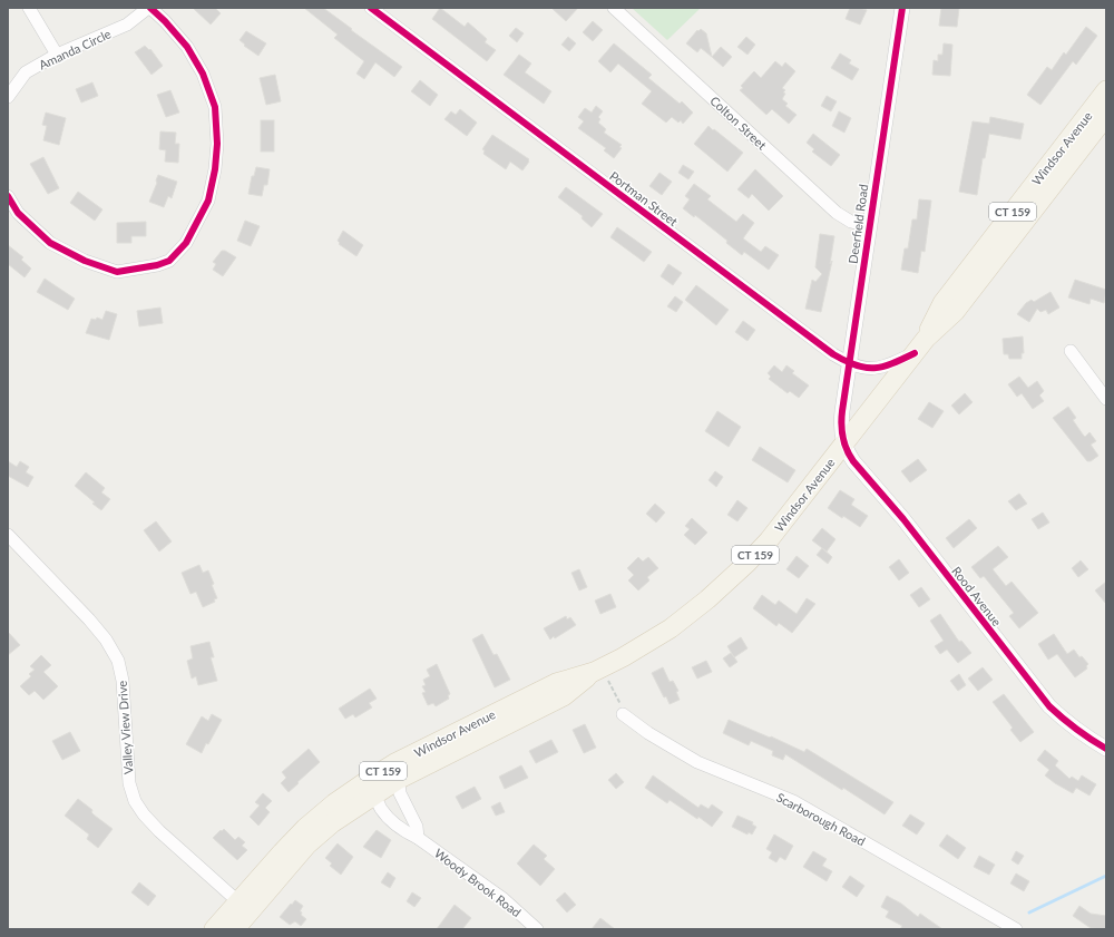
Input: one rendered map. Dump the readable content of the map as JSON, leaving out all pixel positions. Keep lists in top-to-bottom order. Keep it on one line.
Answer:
{"streets":{"main road":["Windsor Avenue","CT 159"],"street":["Amanda Circle","Colton Street","Portman Street","Deerfield Road","Rood Avenue","Valley View Drive","Scarborough Road","Woody Brook Road"]},"crossings":[["Colton Street","Deerfield Road"],["Windsor Avenue","Portman Street"],["Windsor Avenue","Deerfield Road"],["Windsor Avenue","Rood Avenue"],["Windsor Avenue","Valley View Drive"],["Windsor Avenue","Woody Brook Road"],["Portman Street","Deerfield Road"],["Deerfield Road","Rood Avenue"]]}
